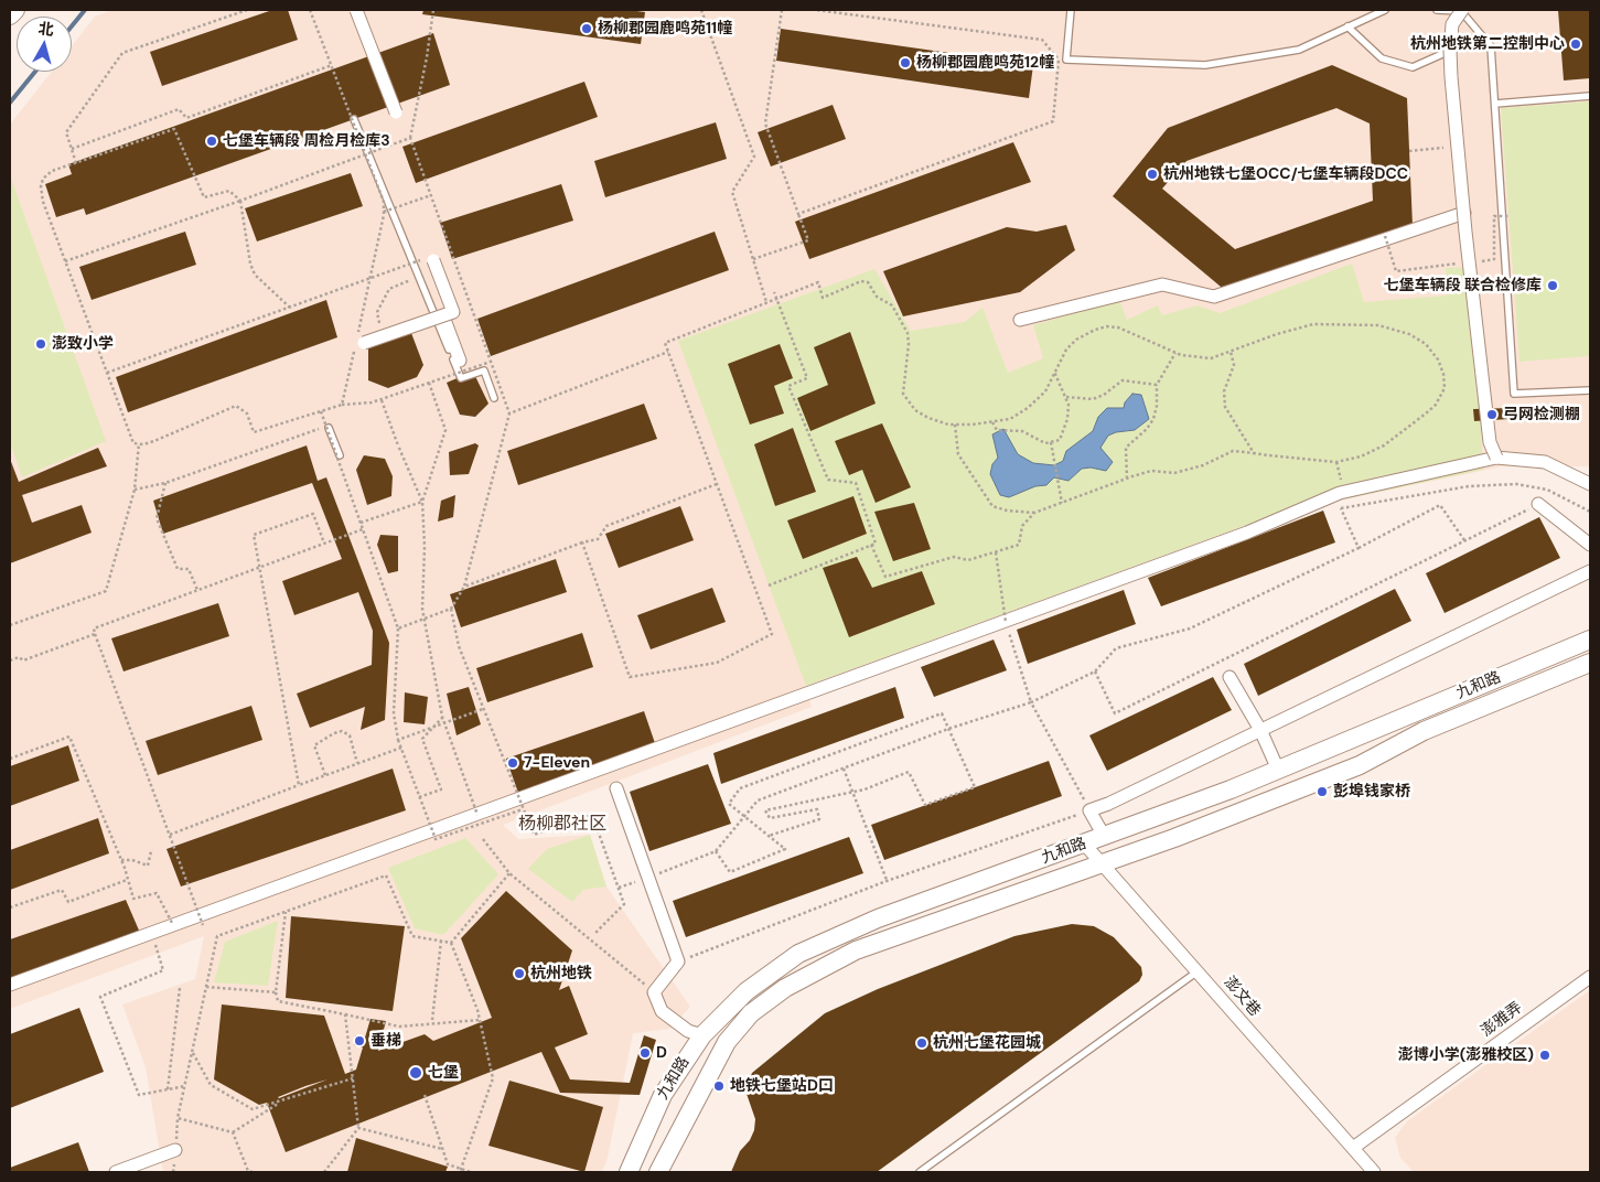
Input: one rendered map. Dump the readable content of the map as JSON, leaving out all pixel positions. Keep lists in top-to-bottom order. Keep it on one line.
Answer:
{"streets":{"street":["九和路","澎文巷","澎雅弄"]},"crossings":[["九和路","澎文巷"],["澎文巷","澎雅弄"]],"districts":["杨柳郡社区"],"places":["杨柳郡园鹿鸣苑11幢","杭州地铁第二控制中心","杨柳郡园鹿鸣苑12幢","七堡车辆段 周检月检库3","杭州地铁七堡OCC/七堡车辆段DCC","七堡车辆段 联合检修库","澎致小学","弓网检测棚","7-Eleven","彭埠钱家桥","杭州地铁","垂梯","杭州七堡花园城","D","澎博小学(澎雅校区)","七堡","地铁七堡站D口"],"north":"top"}
